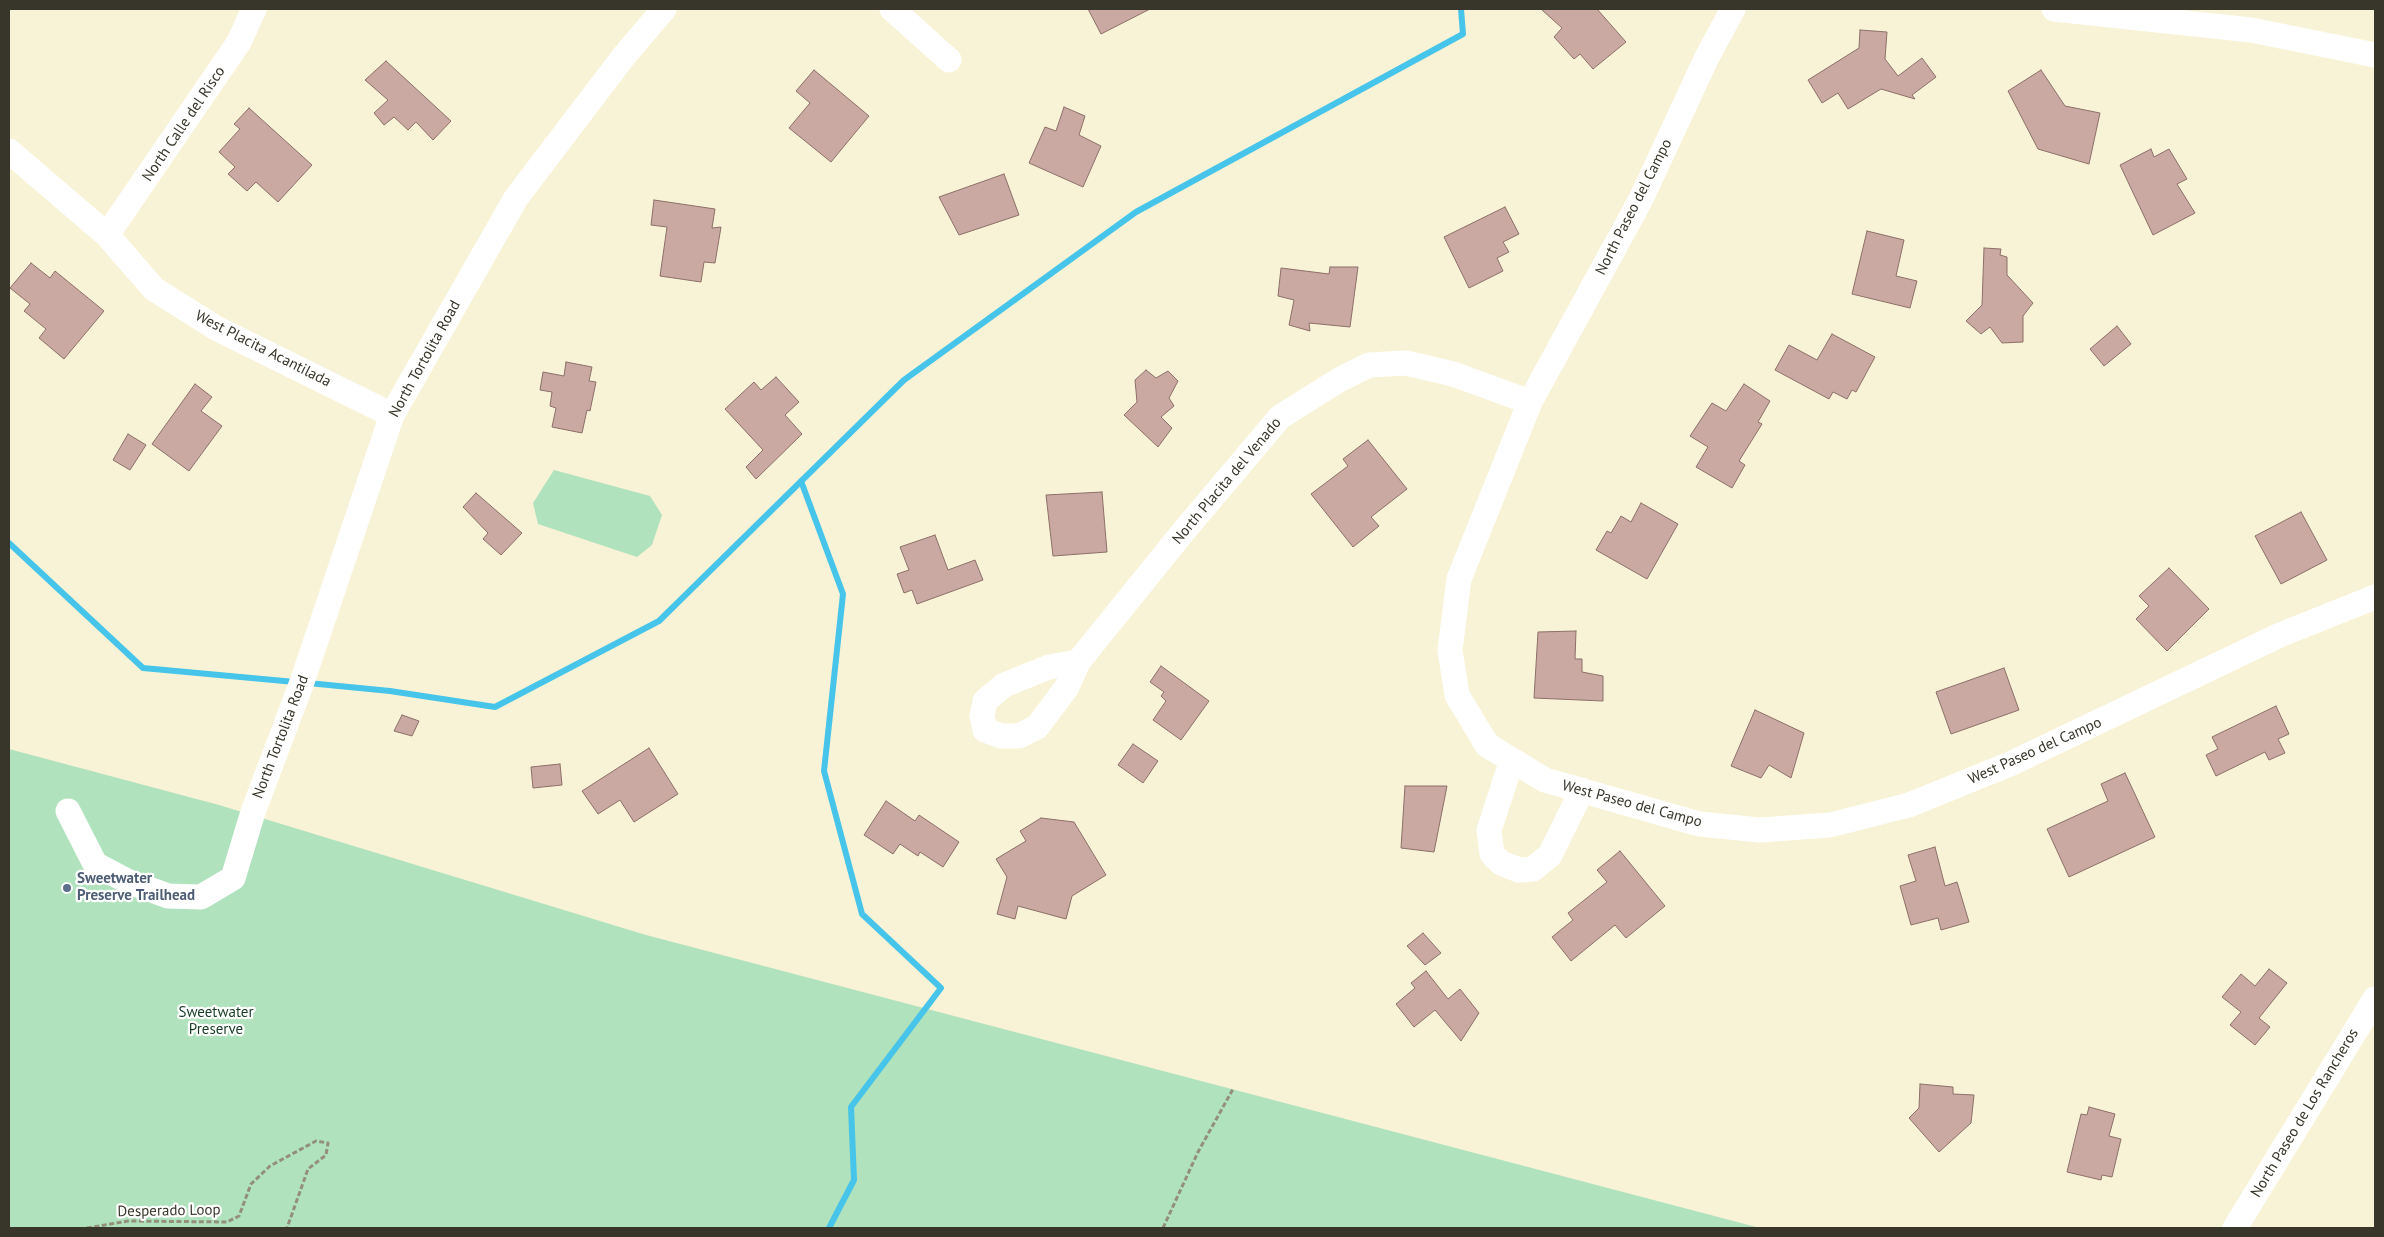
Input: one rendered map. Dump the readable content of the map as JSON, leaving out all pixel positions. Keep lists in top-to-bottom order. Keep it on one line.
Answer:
{"streets":{"street":["North Calle del Risco","North Paseo del Campo","West Placita Acantilada","North Tortolita Road","North Placita del Venado","West Paseo del Campo","North Paseo de Los Rancheros"],"path":["Desperado Loop"]},"crossings":[["North Calle del Risco","West Placita Acantilada"],["North Paseo del Campo","North Placita del Venado"],["North Paseo del Campo","West Paseo del Campo"],["West Placita Acantilada","North Tortolita Road"],["North Placita del Venado","West Paseo del Campo"]],"parks":["Sweetwater Preserve"],"places":["Sweetwater Preserve Trailhead"]}
